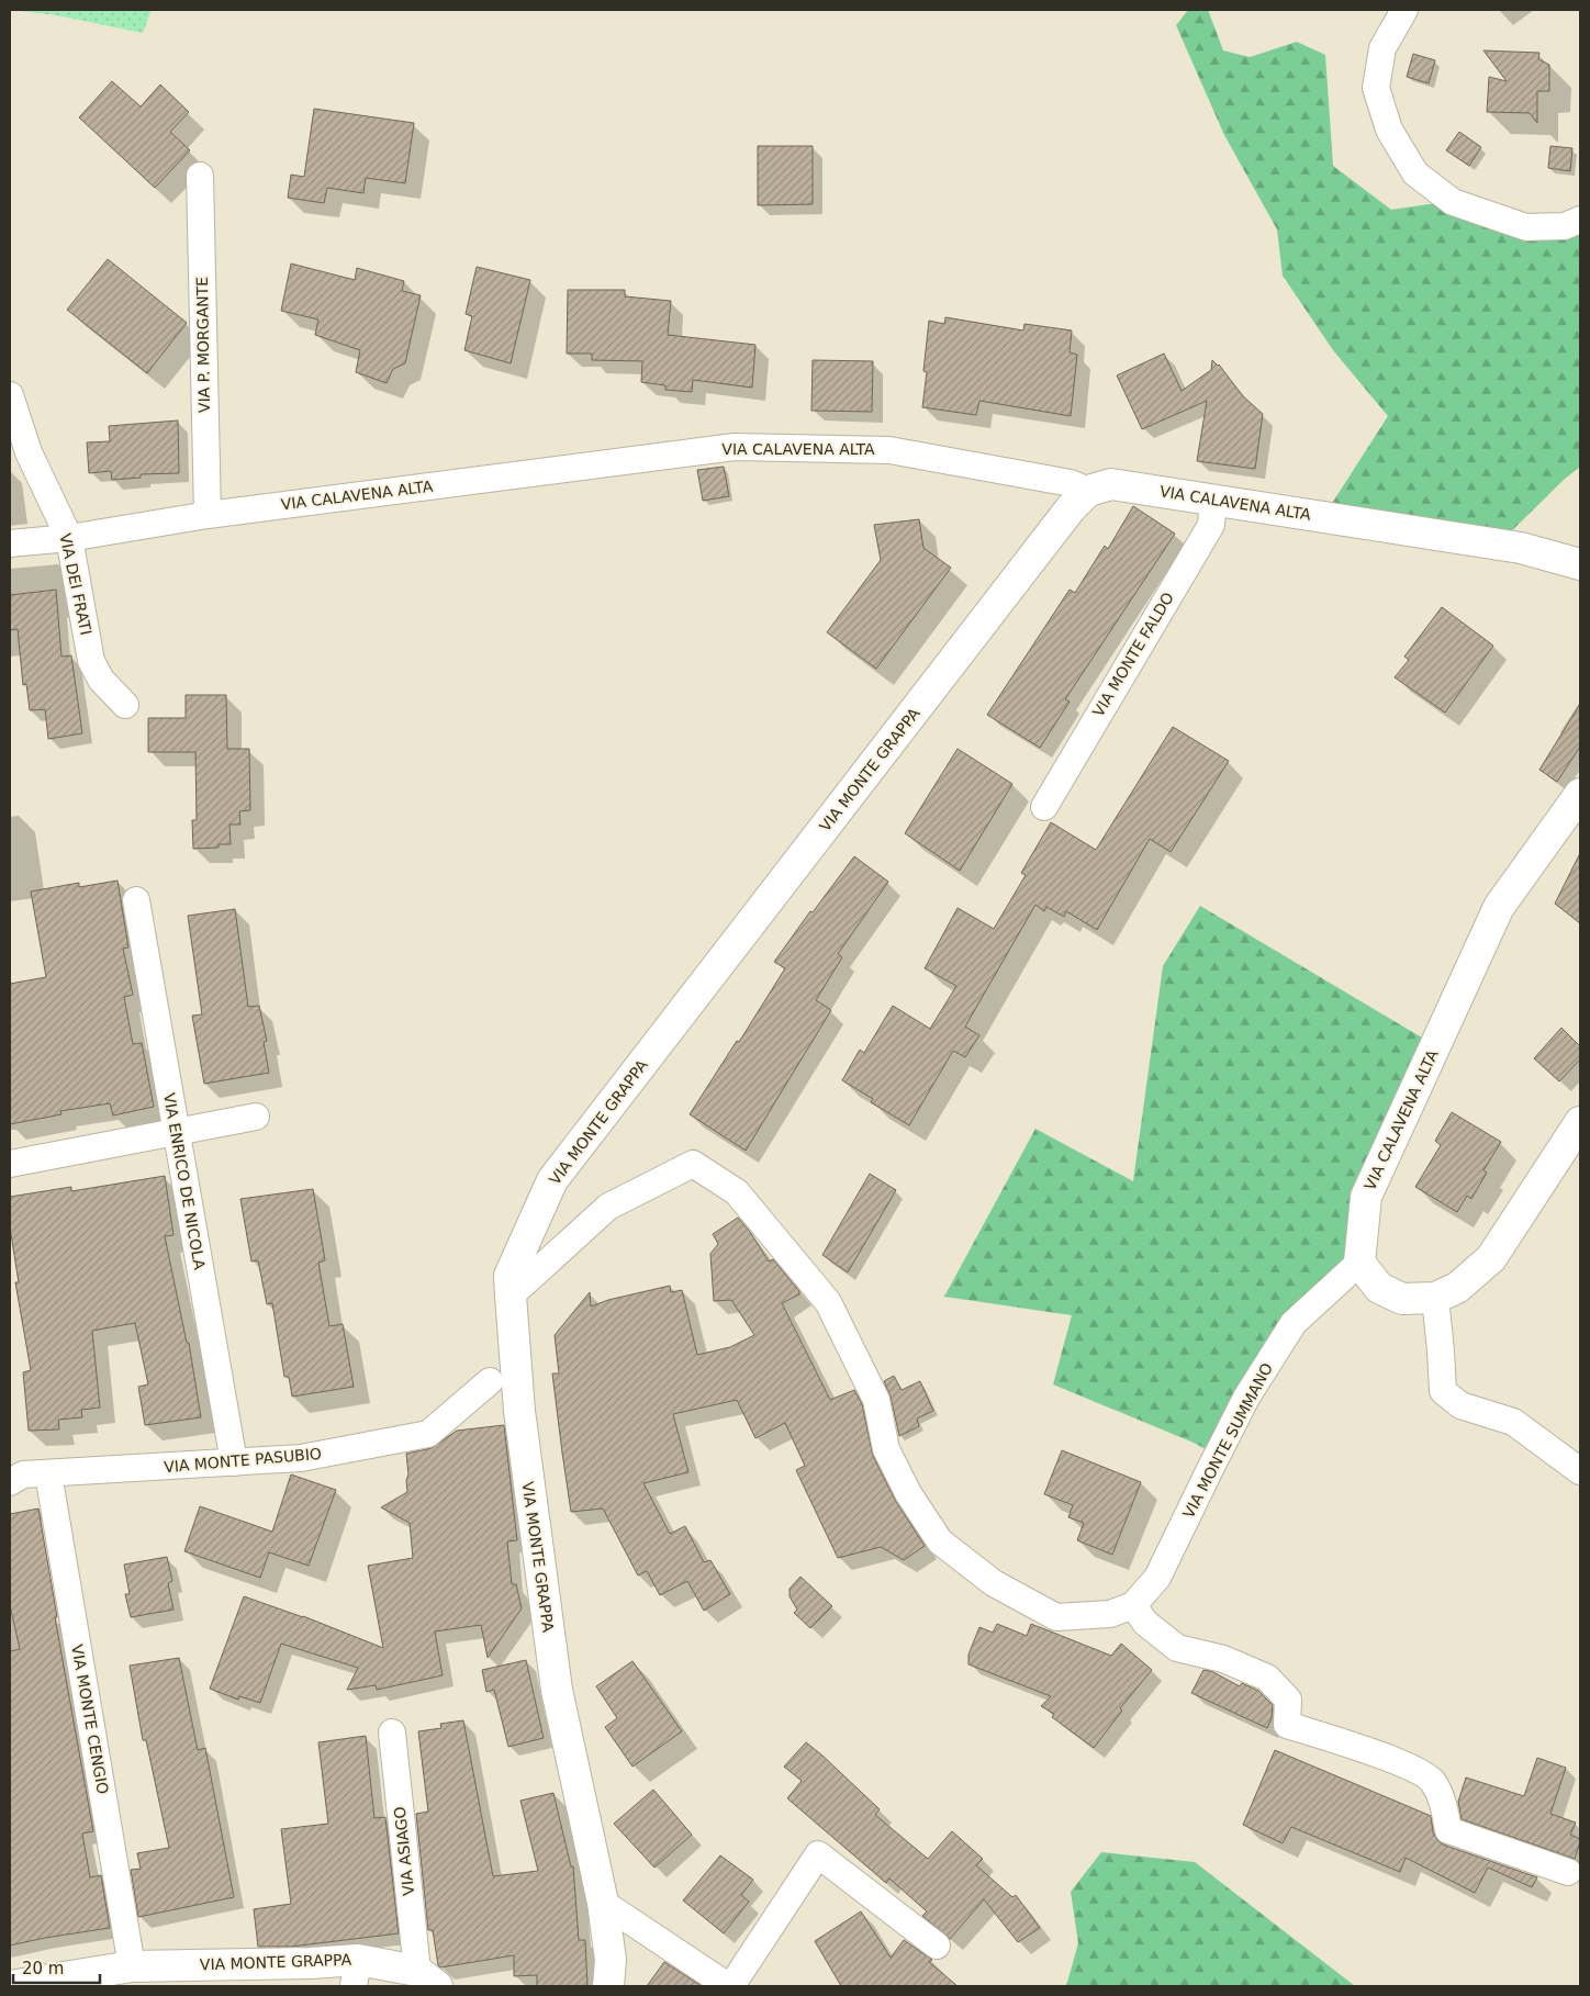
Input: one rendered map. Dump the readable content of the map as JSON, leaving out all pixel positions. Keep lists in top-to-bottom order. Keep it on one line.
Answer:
{"streets":{"street":["VIA P. MORGANTE","VIA CALAVENA ALTA","VIA DEI FRATI","VIA MONTE FALDO","VIA MONTE GRAPPA","VIA ENRICO DE NICOLA","VIA MONTE SUMMANO","VIA MONTE PASUBIO","VIA MONTE CENGIO","VIA ASIAGO"]},"crossings":[["VIA P. MORGANTE","VIA CALAVENA ALTA"],["VIA CALAVENA ALTA","VIA DEI FRATI"],["VIA CALAVENA ALTA","VIA MONTE FALDO"],["VIA CALAVENA ALTA","VIA MONTE GRAPPA"],["VIA CALAVENA ALTA","VIA MONTE SUMMANO"],["VIA MONTE GRAPPA","VIA MONTE SUMMANO"],["VIA MONTE GRAPPA","VIA MONTE CENGIO"],["VIA MONTE GRAPPA","VIA ASIAGO"],["VIA ENRICO DE NICOLA","VIA MONTE PASUBIO"],["VIA MONTE PASUBIO","VIA MONTE CENGIO"]],"scale_bar":"20 m"}
